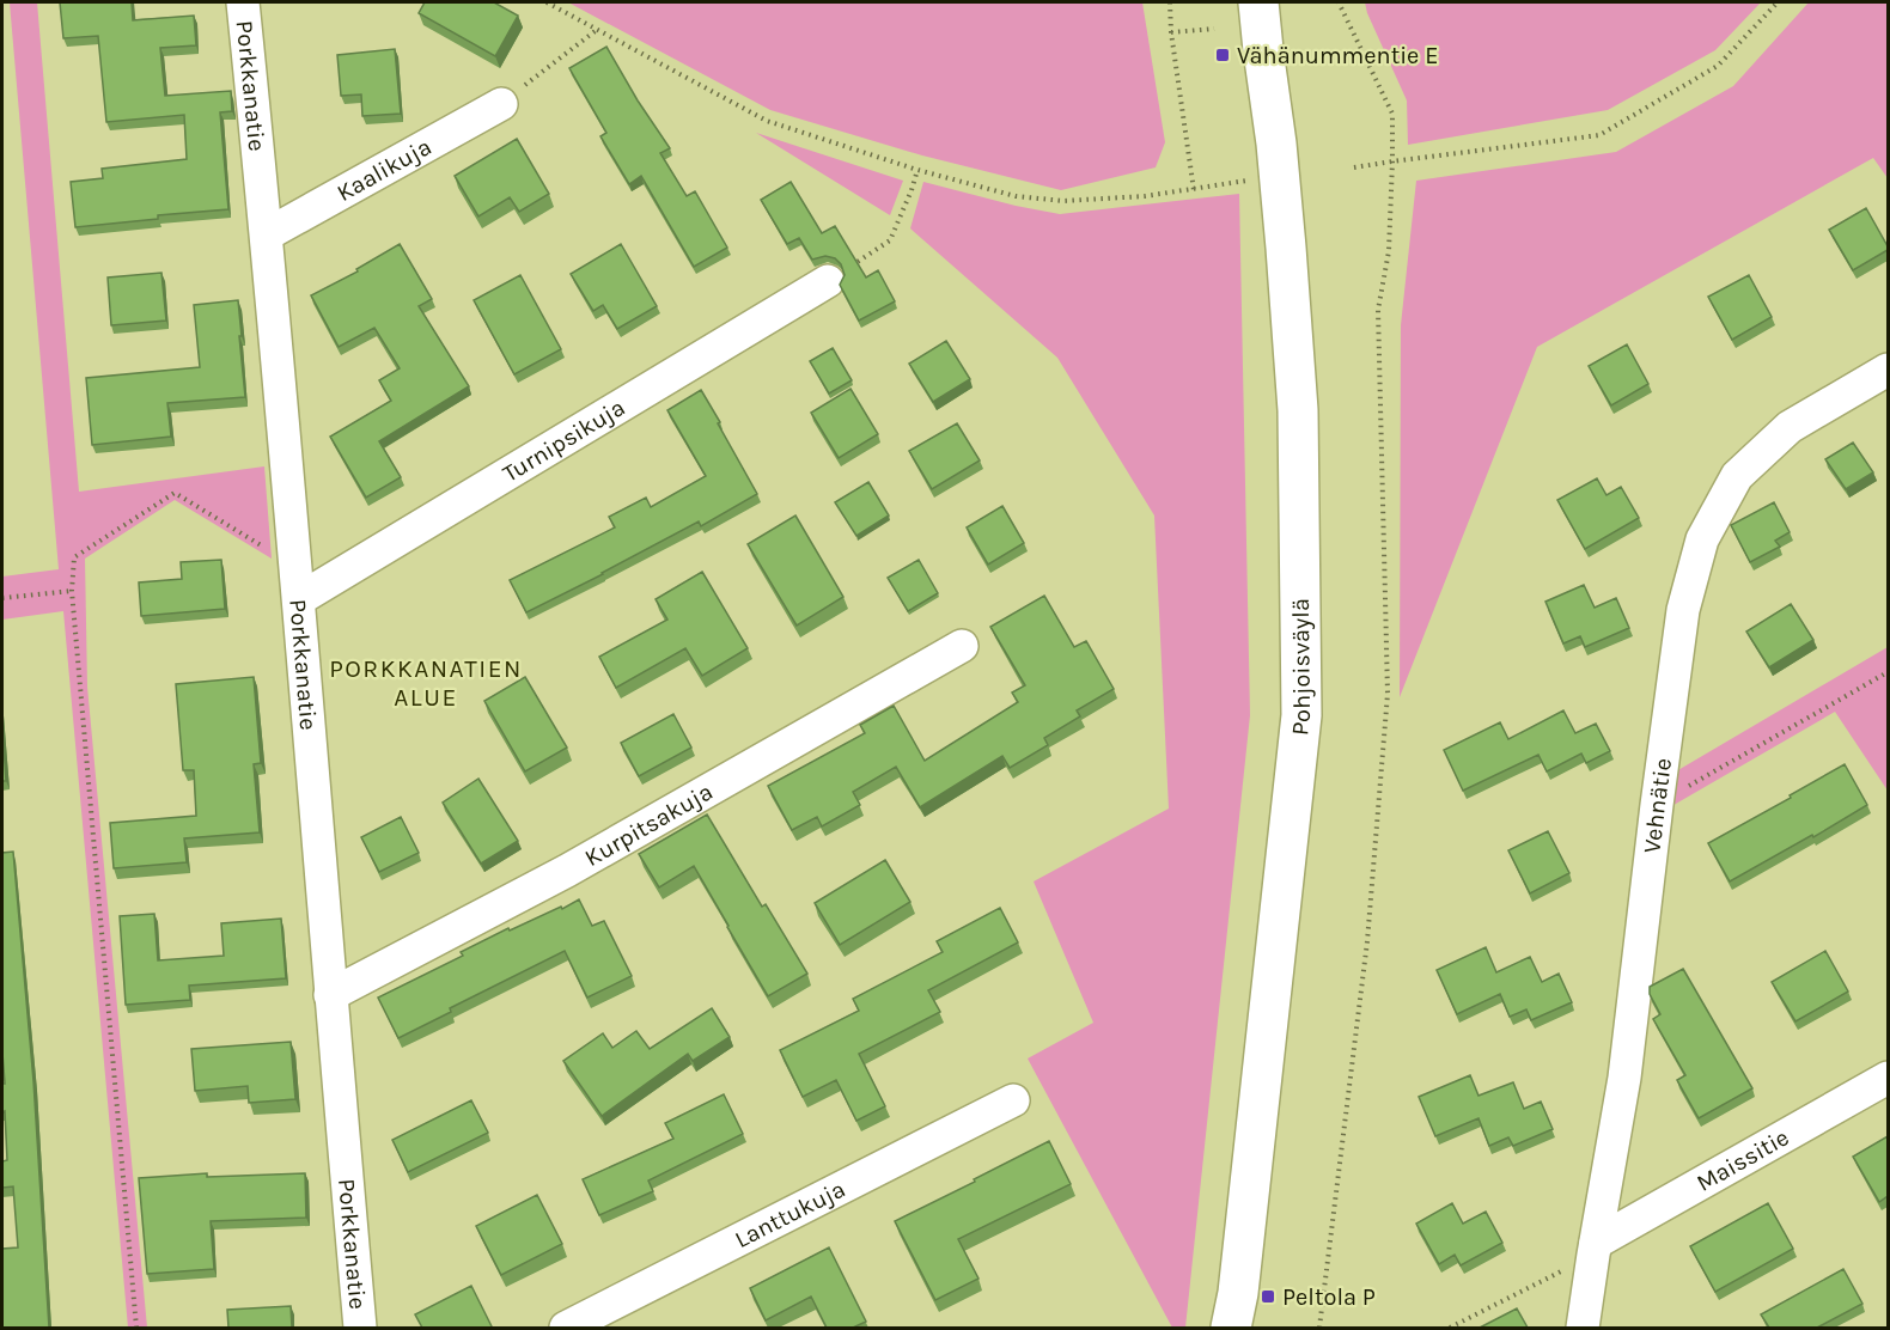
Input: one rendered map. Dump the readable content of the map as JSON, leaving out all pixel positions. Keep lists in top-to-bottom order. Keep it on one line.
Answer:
{"streets":{"main road":["Pohjoisväylä"],"street":["Porkkanatie","Kaalikuja","Turnipsikuja","Vehnätie","Kurpitsakuja","Maissitie","Lanttukuja"]},"crossings":[["Porkkanatie","Kaalikuja"],["Porkkanatie","Turnipsikuja"],["Porkkanatie","Kurpitsakuja"],["Vehnätie","Maissitie"]],"districts":["PORKKANATIEN ALUE"],"places":{"transit":["Vähänummentie E","Peltola P"]}}
